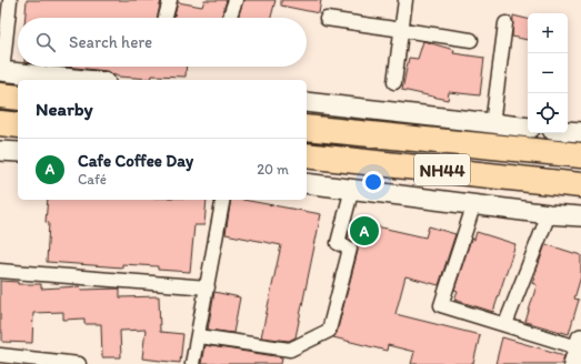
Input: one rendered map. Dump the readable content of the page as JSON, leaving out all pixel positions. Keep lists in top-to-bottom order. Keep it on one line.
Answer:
{"streets":{"highway":["NH44"]},"page":{"map_buttons":["+","−"],"search":"Search here","heading":"Nearby","list":[{"mark":"A","name":"Cafe Coffee Day","note":"Café","value":"20 m"}],"pins":"A"}}
